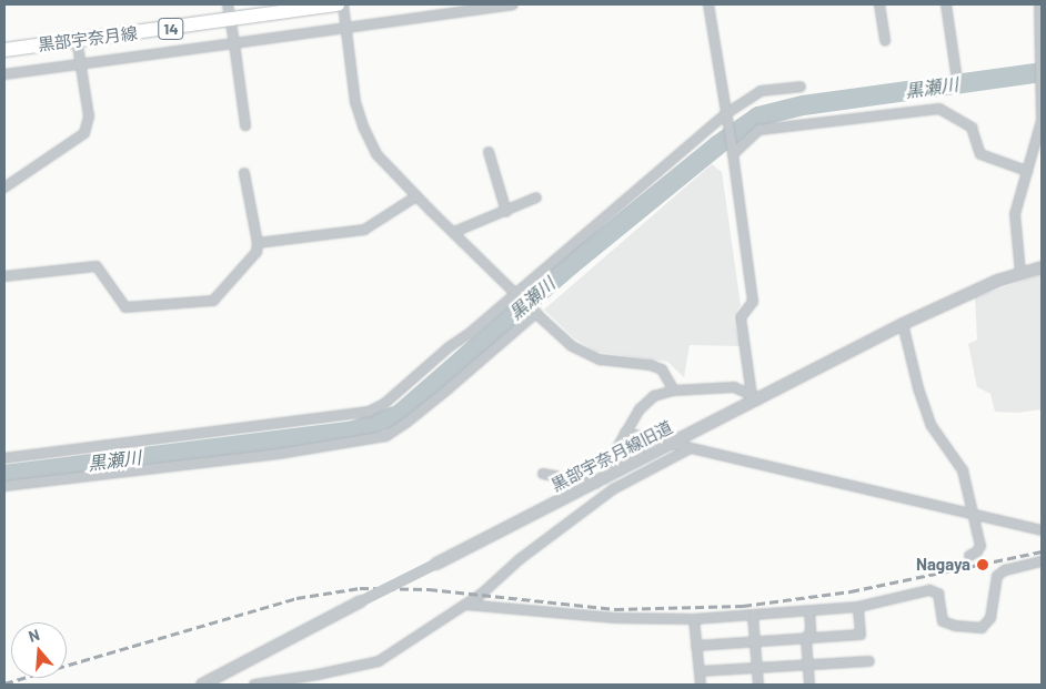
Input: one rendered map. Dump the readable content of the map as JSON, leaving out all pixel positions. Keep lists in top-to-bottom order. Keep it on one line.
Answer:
{"streets":{"main road":["14","黒部宇奈月線"],"street":["黒部宇奈月線旧道"]},"water":["黒瀬川"],"places":["Nagaya"],"north":"top"}
